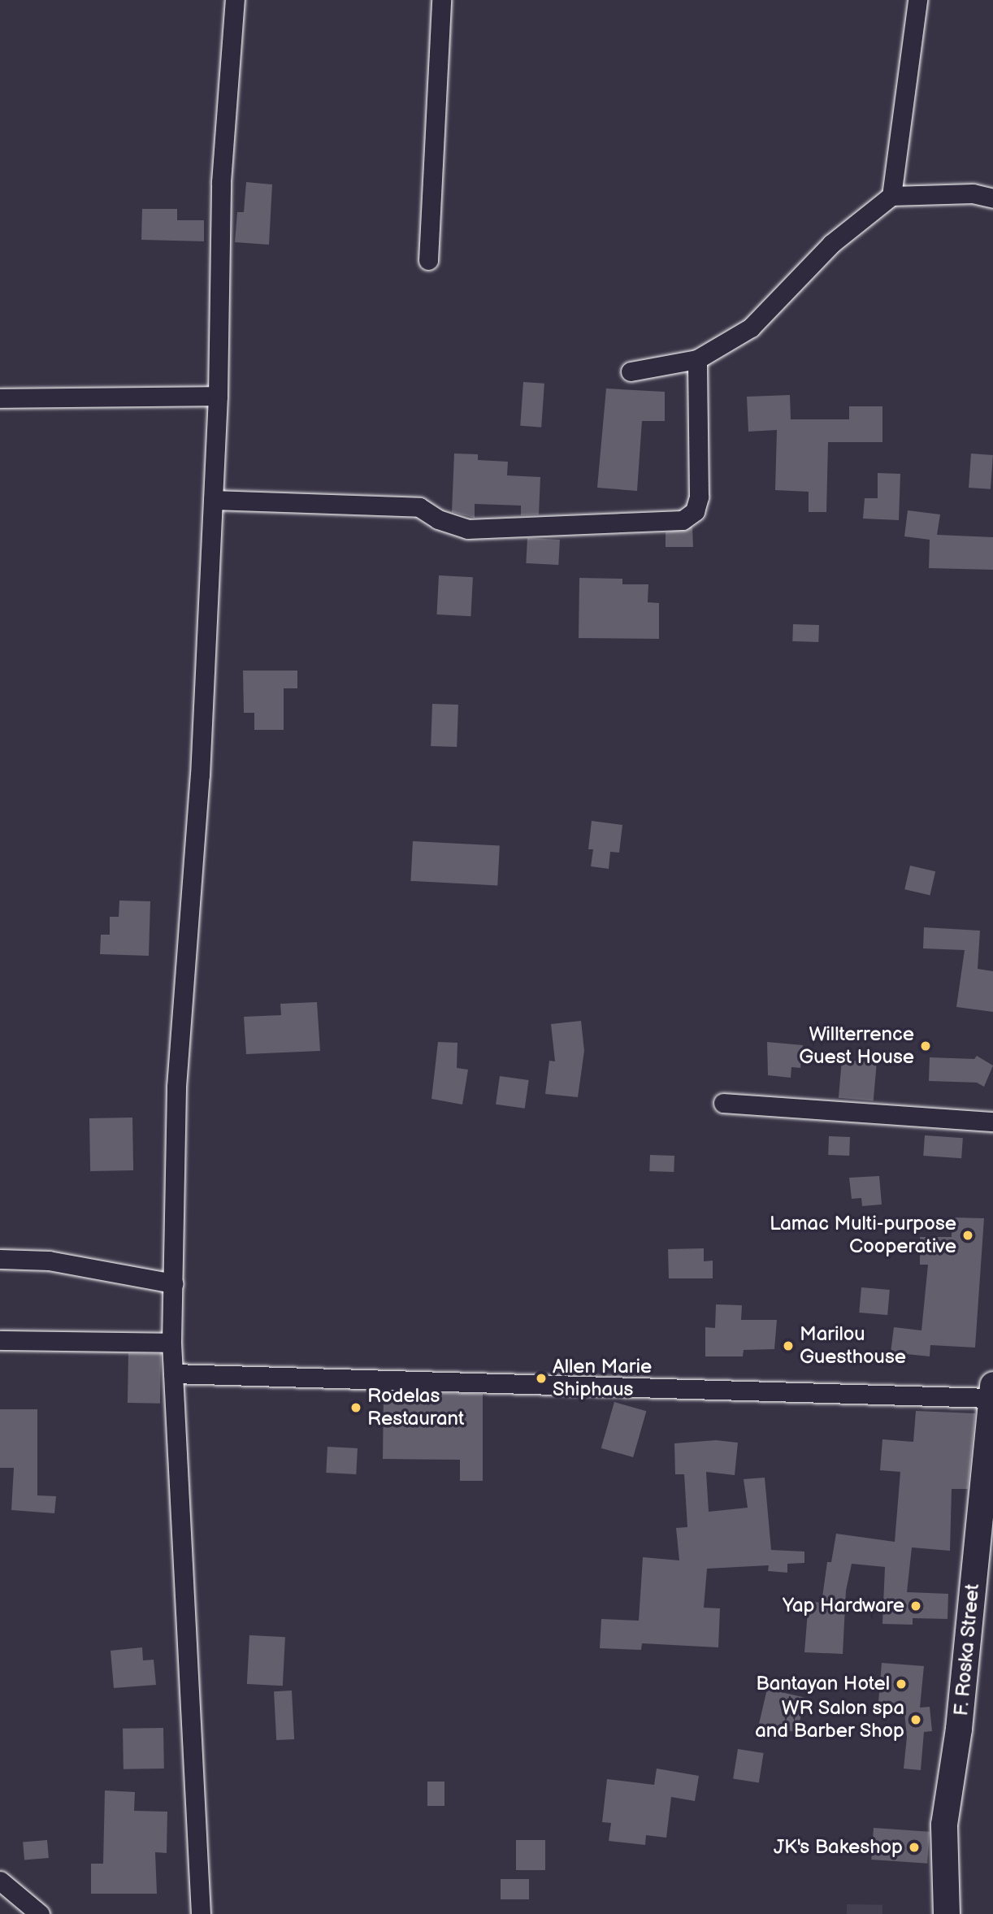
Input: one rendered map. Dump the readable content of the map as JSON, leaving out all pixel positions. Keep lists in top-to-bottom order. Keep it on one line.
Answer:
{"streets":{"main road":["F. Roska Street"]},"places":["Willterrence Guest House","Lamac Multi-purpose Cooperative","Marilou Guesthouse","Allen Marie Shiphaus","Rodelas Restaurant","Yap Hardware","Bantayan Hotel","WR Salon spa and Barber Shop","JK's Bakeshop"]}
